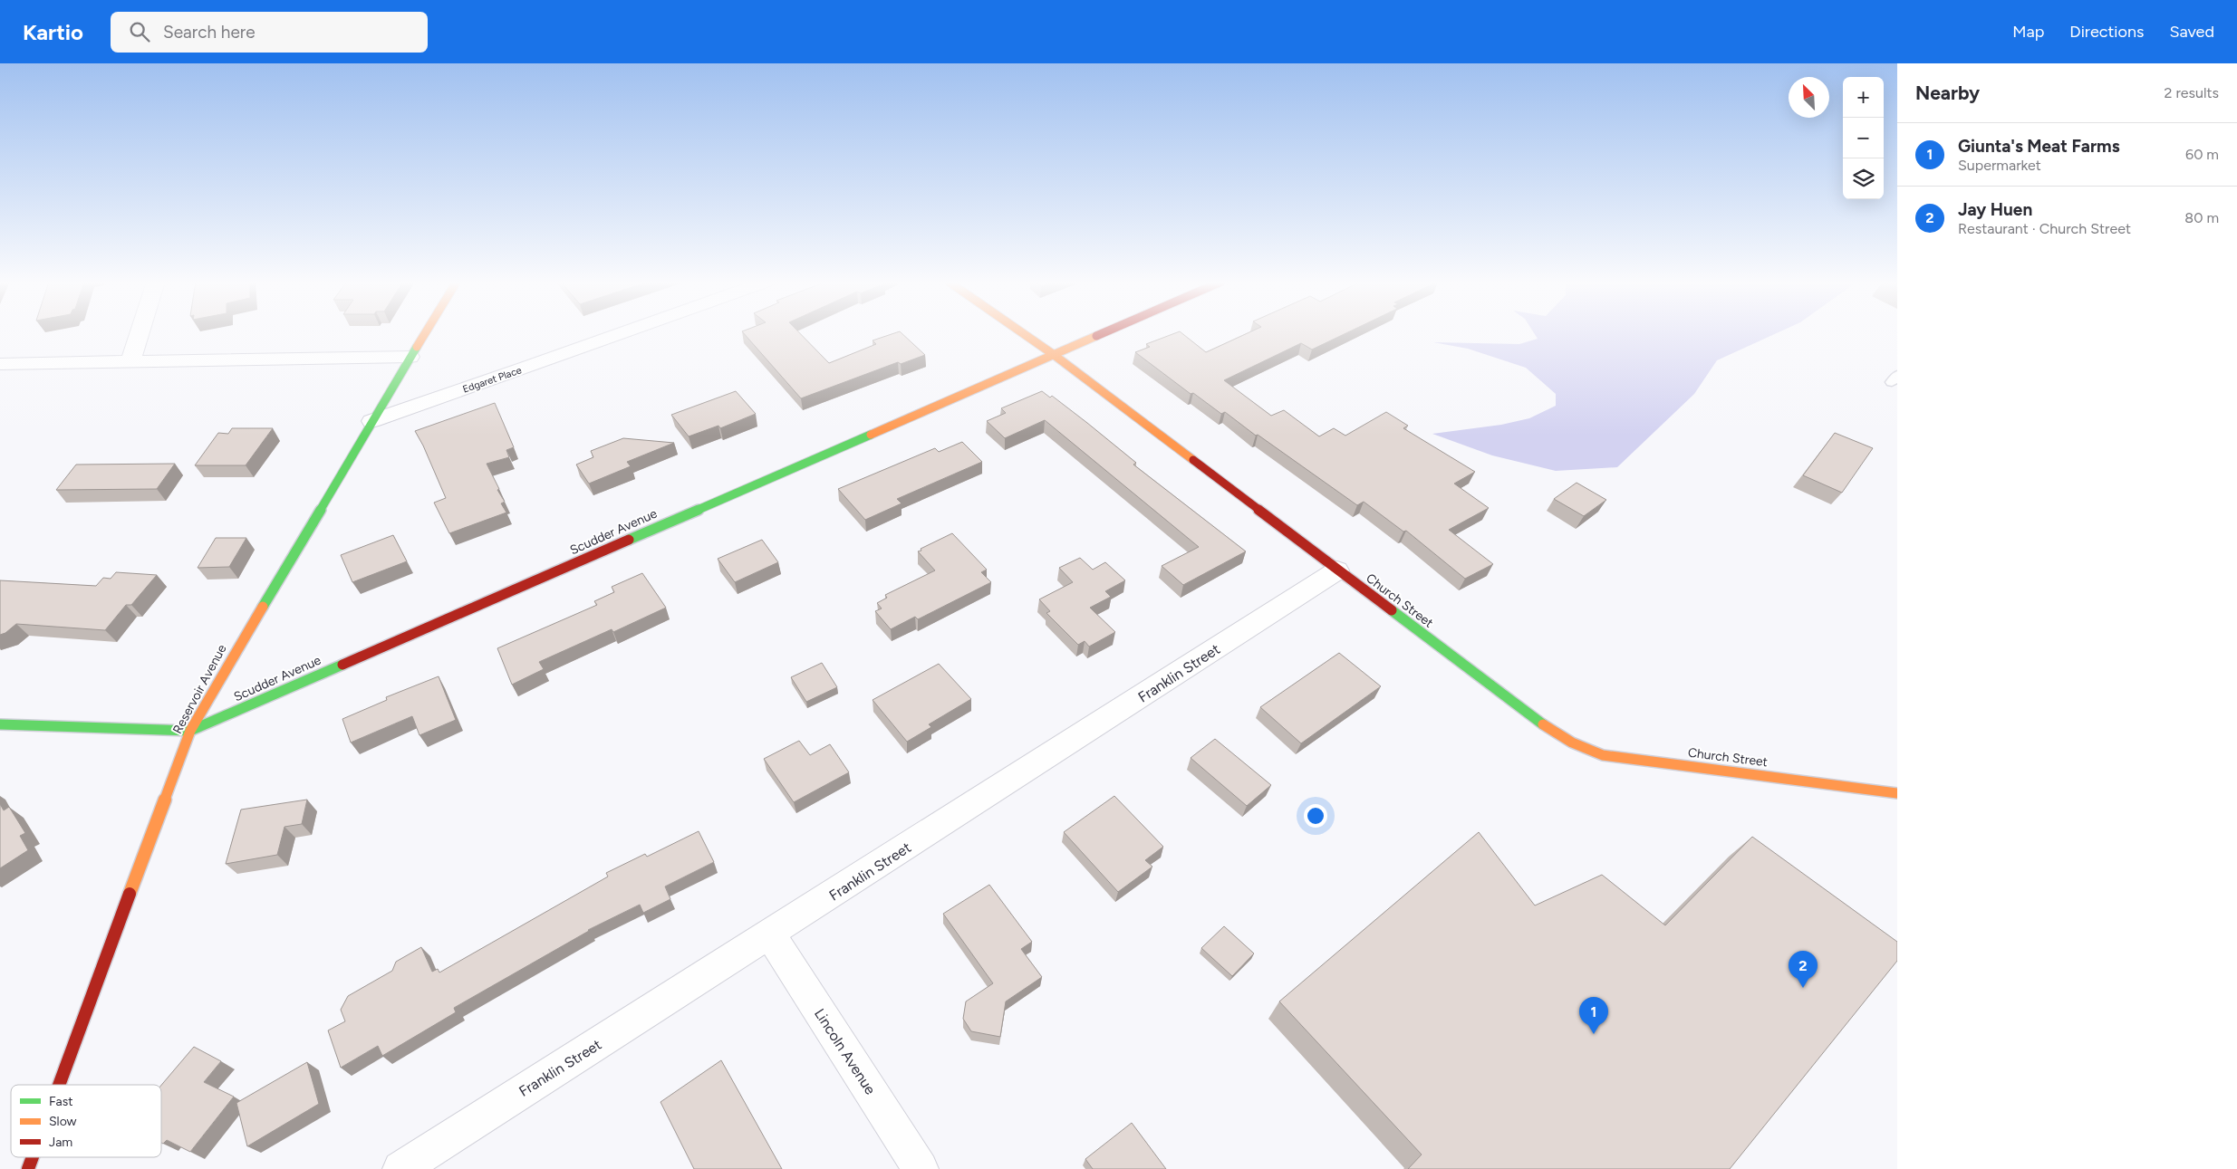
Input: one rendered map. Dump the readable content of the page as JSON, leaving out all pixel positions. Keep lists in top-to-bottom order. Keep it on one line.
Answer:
{"streets":{"street":["Edgaret Place","Scudder Avenue","Church Street","Franklin Street","Reservoir Avenue","Lincoln Avenue"]},"crossings":[["Edgaret Place","Reservoir Avenue"],["Scudder Avenue","Church Street"],["Scudder Avenue","Reservoir Avenue"],["Church Street","Franklin Street"],["Franklin Street","Lincoln Avenue"]],"legend":["Fast","Slow","Jam"],"north":"top left","page":{"header":"Kartio","search":"Search here","nav":["Map","Directions","Saved"],"heading":["Nearby","2 results"],"map_buttons":["+","−"],"list":[{"mark":"1","name":"Giunta's Meat Farms","note":"Supermarket","value":"60 m"},{"mark":"2","name":"Jay Huen","note":"Restaurant · Church Street","value":"80 m"}],"pins":["2","1"]}}
